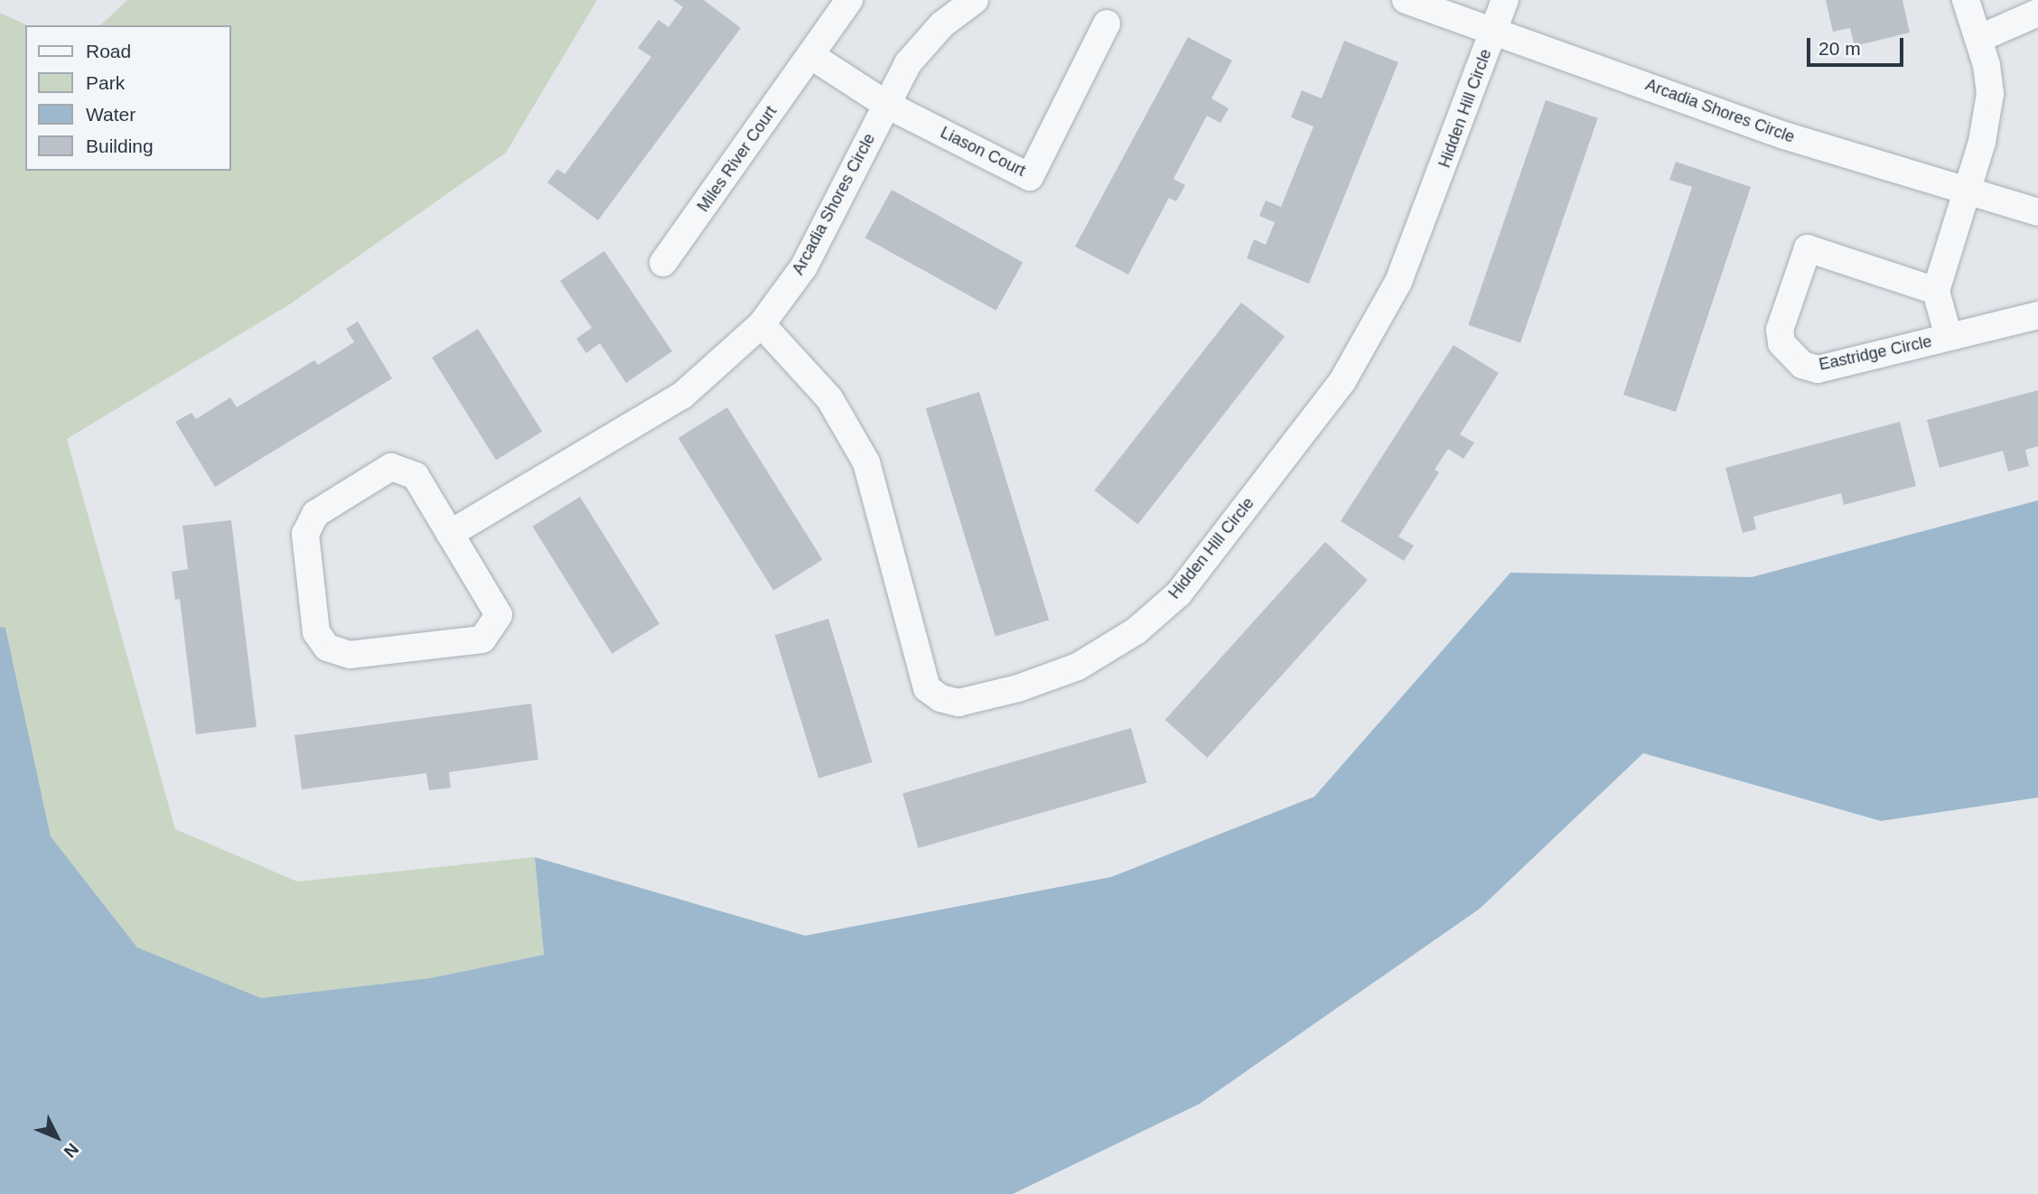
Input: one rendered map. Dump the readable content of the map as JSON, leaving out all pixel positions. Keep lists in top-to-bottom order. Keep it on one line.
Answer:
{"streets":{"street":["Hidden Hill Circle","Arcadia Shores Circle","Liason Court","Miles River Court","Eastridge Circle"]},"crossings":[["Hidden Hill Circle","Arcadia Shores Circle"],["Arcadia Shores Circle","Liason Court"]],"legend":["Road","Park","Water","Building"],"scale_bar":"20 m","north":"bottom right"}
